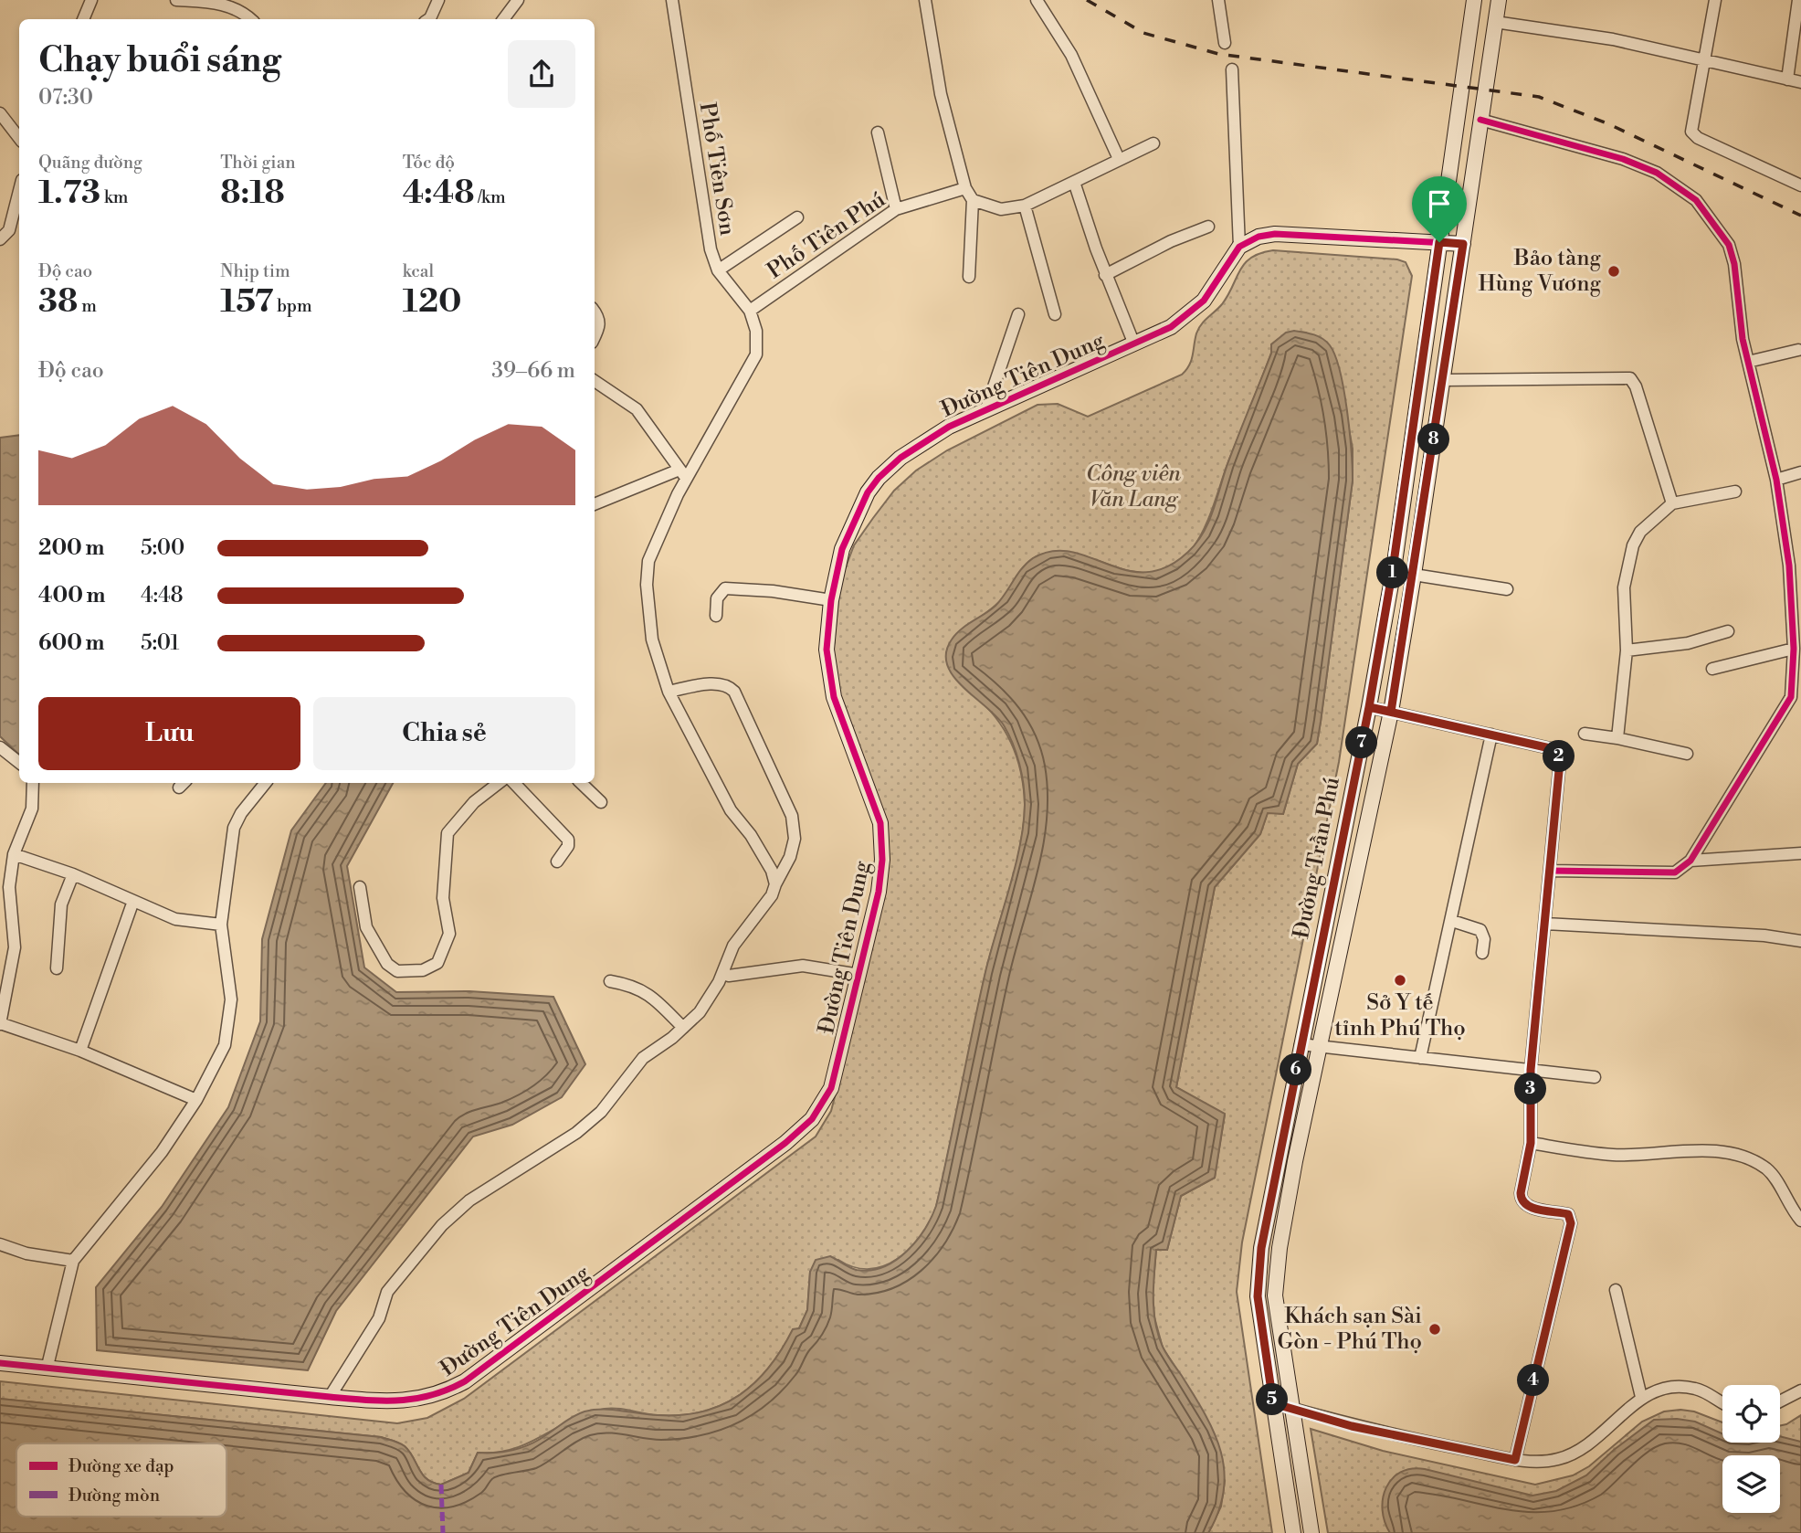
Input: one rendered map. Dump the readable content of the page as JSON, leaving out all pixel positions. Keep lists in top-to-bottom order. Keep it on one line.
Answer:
{"streets":{"main road":["Đường Tiên Dung","Đường Trần Phú"],"street":["Phố Tiên Sơn","Phố Tiên Phú"]},"crossings":[["Phố Tiên Sơn","Phố Tiên Phú"]],"parks":["Công viên Văn Lang"],"places":["Bảo tàng Hùng Vương","Sở Y tế tỉnh Phú Thọ","Khách sạn Sài Gòn - Phú Thọ"],"legend":["Đường xe đạp","Đường mòn"],"page":{"heading":["Chạy buổi sáng","07:30"],"stats":[["Quãng đường","1.73 km"],["Thời gian","8:18"],["Tốc độ","4:48 /km"],["Độ cao","38 m"],["Nhịp tim","157 bpm"],["kcal","120"]],"chart":["Độ cao","39–66 m"],"pins":["8","1","7","2","6","3","4","5"],"list":[{"name":"200 m","note":"5:00"},{"name":"400 m","note":"4:48"},{"name":"600 m","note":"5:01"}],"buttons":["Lưu","Chia sẻ"]}}
